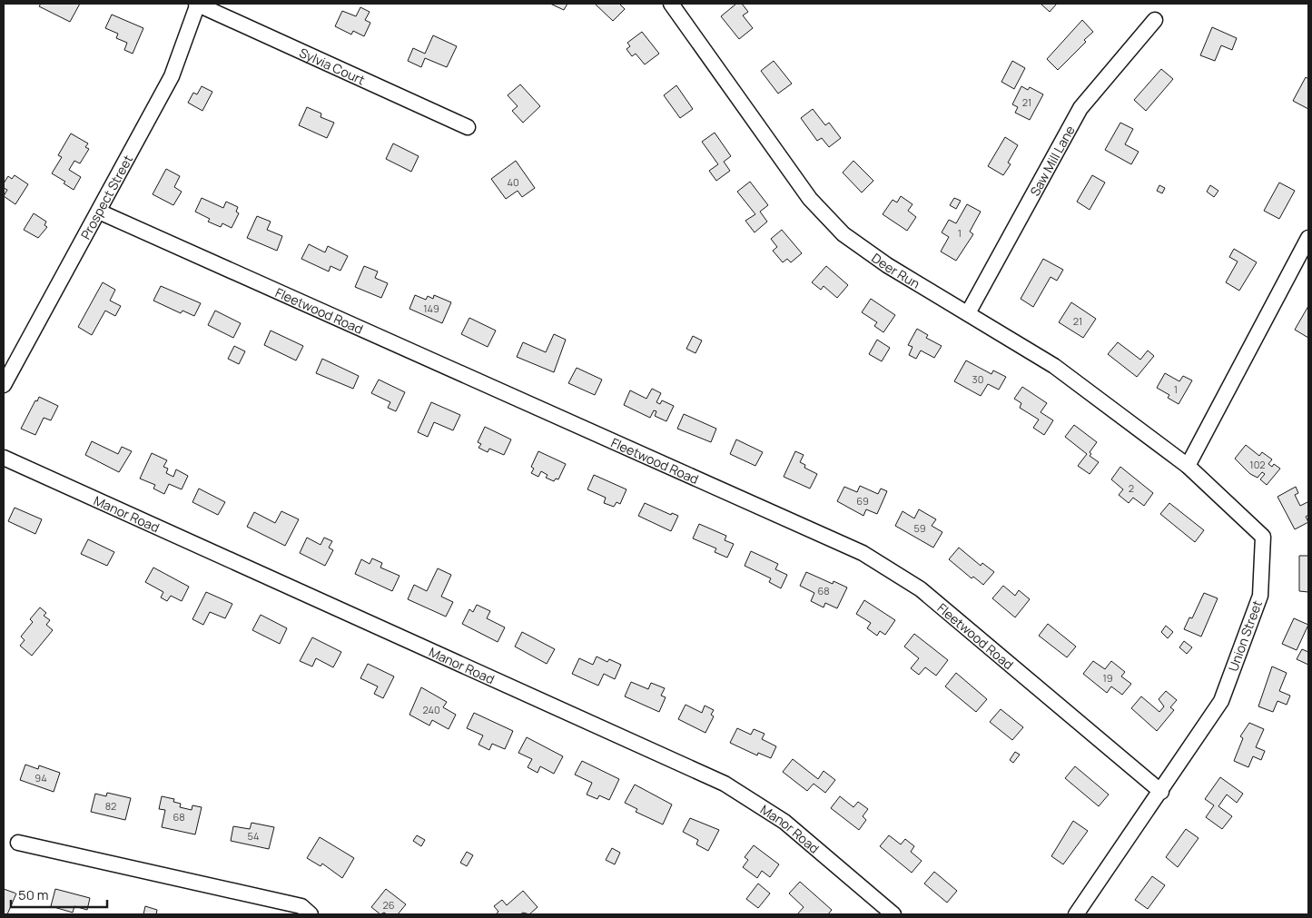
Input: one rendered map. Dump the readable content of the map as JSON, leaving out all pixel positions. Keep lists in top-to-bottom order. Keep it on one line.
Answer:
{"streets":{"street":["Sylvia Court","Saw Mill Lane","Prospect Street","Deer Run","Fleetwood Road","Manor Road","Union Street"]},"crossings":[["Sylvia Court","Prospect Street"],["Saw Mill Lane","Deer Run"],["Prospect Street","Fleetwood Road"],["Deer Run","Union Street"],["Fleetwood Road","Union Street"]],"house_numbers":["21","40","1","149","21","30","1","102","2","69","59","68","19","240","94","82","68","54","26"],"scale_bar":"50 m"}
